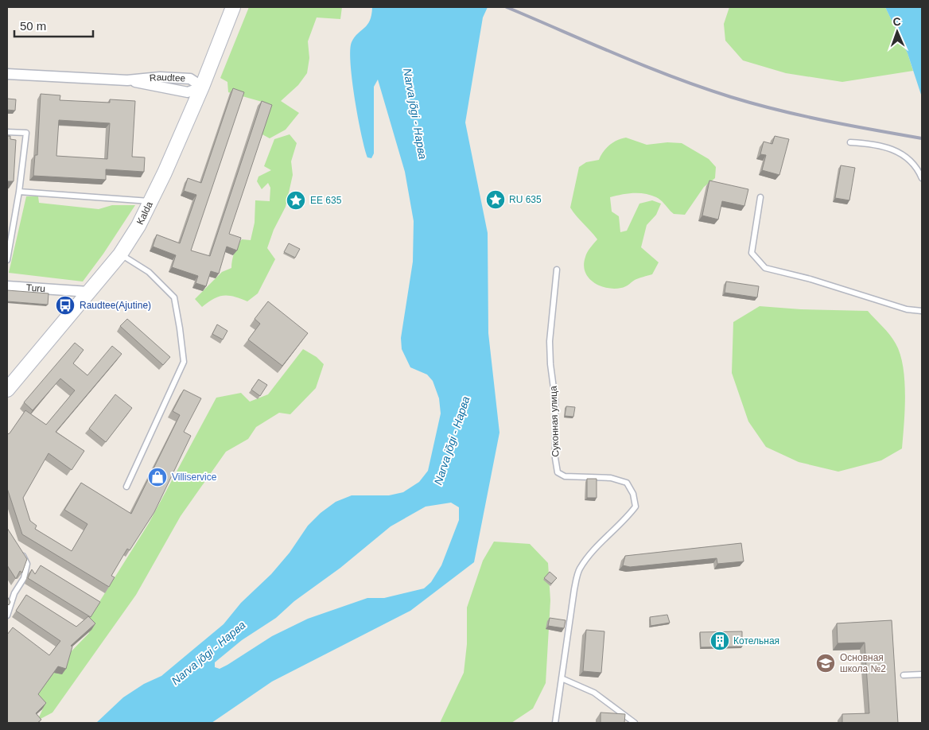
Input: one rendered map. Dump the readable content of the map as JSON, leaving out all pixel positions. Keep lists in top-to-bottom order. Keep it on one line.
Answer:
{"streets":{"street":["Raudtee","Kalda","Turu"],"lane":["Суконная улица"]},"crossings":[["Raudtee","Kalda"],["Kalda","Turu"]],"water":["Narva jõgi - Нарва"],"places":{"place":["RU 635","EE 635"],"bus stop":["Raudtee(Ajutine)"],"shop":["Villiservice"],"building":["Котельная"],"school or university":["Основная школа №2"]},"scale_bar":"50 m","north":"top"}
